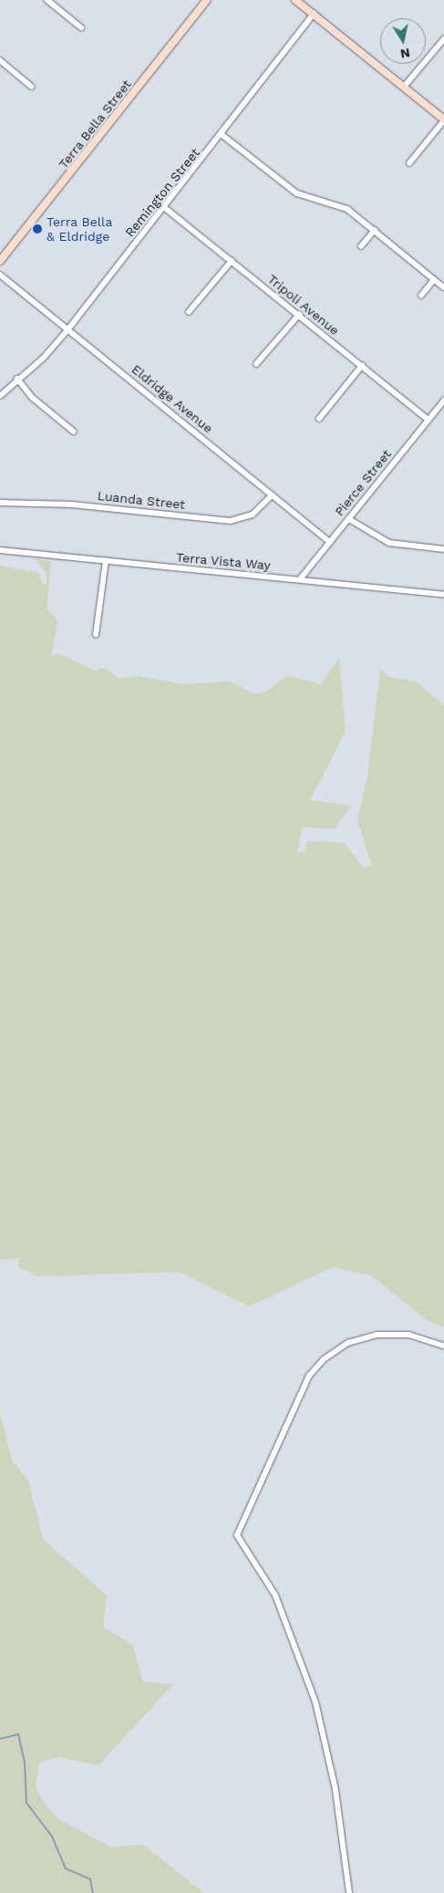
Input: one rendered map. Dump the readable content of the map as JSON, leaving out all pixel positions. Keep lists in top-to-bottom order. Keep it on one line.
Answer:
{"streets":{"street":["Terra Bella Street","Remington Street","Tripoli Avenue","Eldridge Avenue","Pierce Street","Luanda Street","Terra Vista Way"]},"crossings":[["Remington Street","Tripoli Avenue"],["Remington Street","Eldridge Avenue"],["Tripoli Avenue","Pierce Street"],["Eldridge Avenue","Pierce Street"],["Eldridge Avenue","Luanda Street"],["Pierce Street","Terra Vista Way"]],"places":["Terra Bella & Eldridge"],"north":"bottom"}
